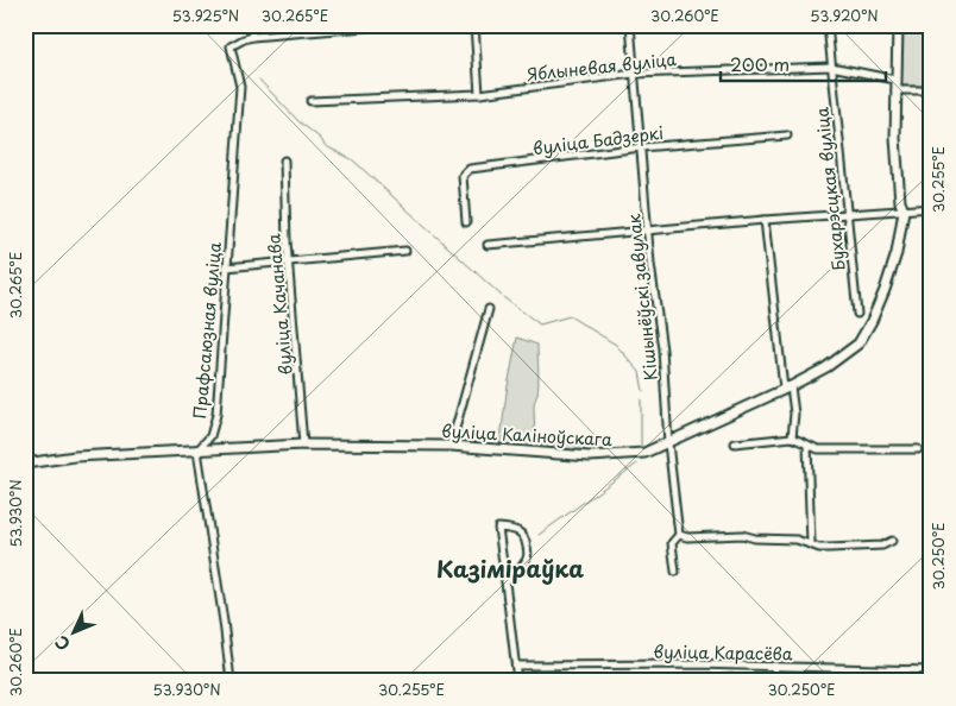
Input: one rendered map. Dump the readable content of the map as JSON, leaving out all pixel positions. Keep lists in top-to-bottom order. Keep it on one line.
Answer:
{"streets":{"main road":["вуліца Каліноўскага"],"street":["Яблыневая вуліца","вуліца Бадзеркі","Бухарэсцкая вуліца","Кішынёўскі завулак","вуліца Качанава","Прафсаюзная вуліца","вуліца Карасёва"]},"crossings":[["Яблыневая вуліца","Бухарэсцкая вуліца"],["Яблыневая вуліца","Кішынёўскі завулак"],["Яблыневая вуліца","вуліца Каліноўскага"],["вуліца Бадзеркі","Кішынёўскі завулак"],["Кішынёўскі завулак","вуліца Каліноўскага"],["вуліца Качанава","вуліца Каліноўскага"],["Прафсаюзная вуліца","вуліца Каліноўскага"]],"districts":["Казіміраўка"],"scale_bar":"200 m","north":"bottom left","coordinates":["53.925°N","30.265°E","30.260°E","53.920°N","30.255°E","53.930°N","30.250°E"]}
